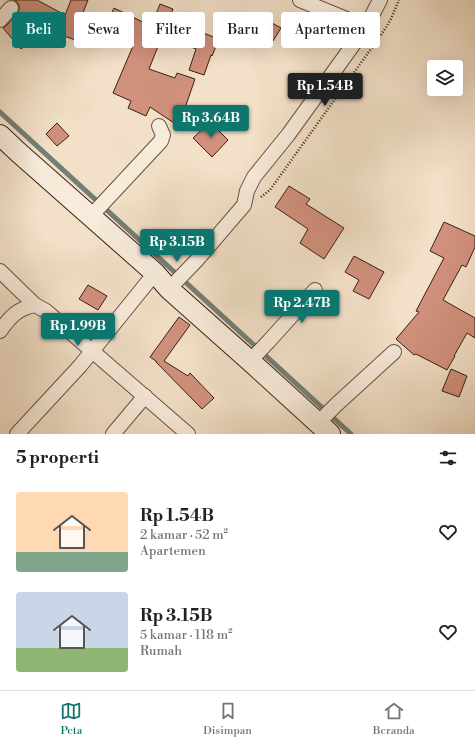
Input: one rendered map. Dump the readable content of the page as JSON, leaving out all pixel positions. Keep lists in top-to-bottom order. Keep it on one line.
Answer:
{"page":{"chip":["Beli","Sewa","Filter","Baru","Apartemen"],"price":["Rp 1.54B","Rp 3.64B","Rp 3.15B","Rp 2.47B","Rp 1.99B"],"heading":"5 properti","list":[{"name":"Rp 1.54B","note":"2 kamar · 52 m² · Apartemen"},{"name":"Rp 3.15B","note":"5 kamar · 118 m² · Rumah"}],"tabs":["Peta","Disimpan","Beranda"]}}
